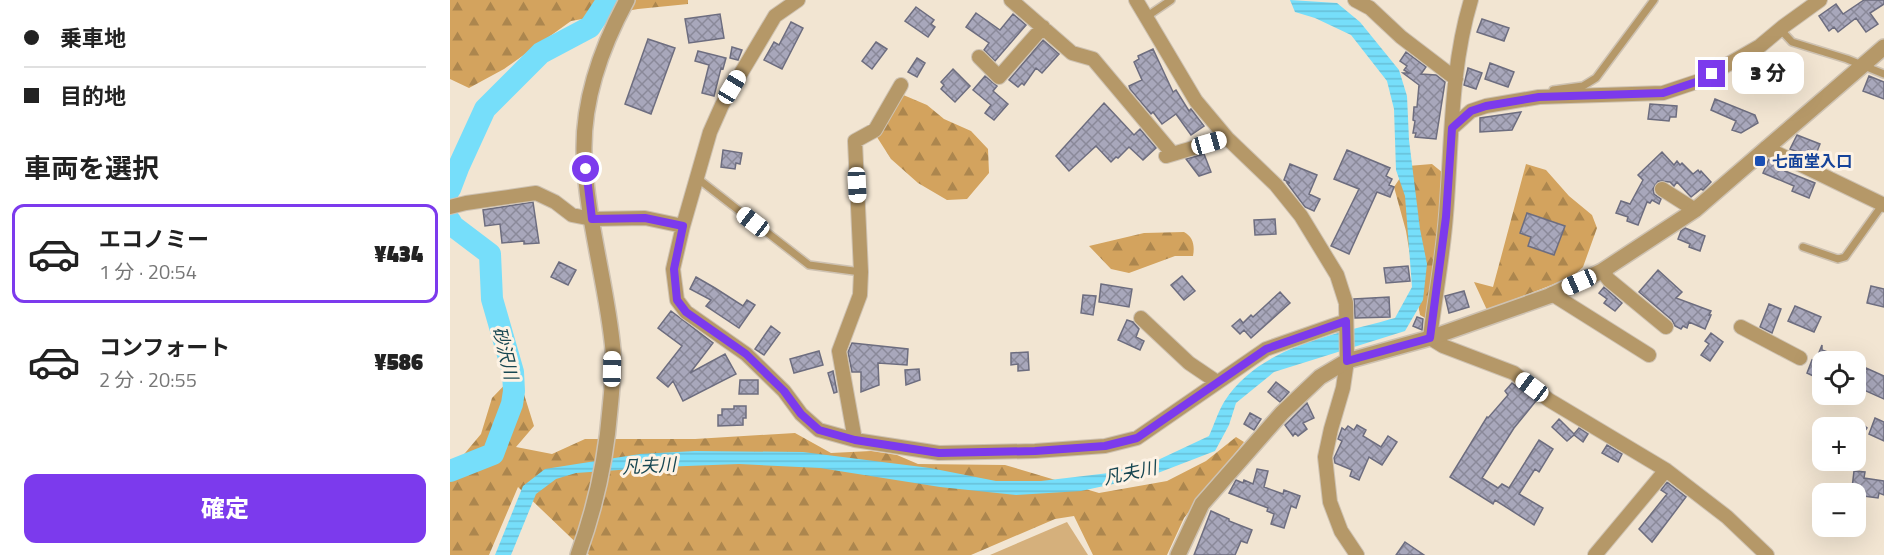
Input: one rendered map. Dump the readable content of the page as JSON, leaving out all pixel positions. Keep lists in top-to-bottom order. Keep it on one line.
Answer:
{"water":["砂沢川","凡夫川"],"places":{"transit":["七面堂入口"]},"page":{"banner":["乗車地","目的地"],"bubble":"3 分","heading":"車両を選択","list":[{"name":"エコノミー","note":"1 分 · 20:54","value":"¥434"},{"name":"コンフォート","note":"2 分 · 20:55","value":"¥586"}],"map_buttons":["+","−"],"buttons":"確定"}}
